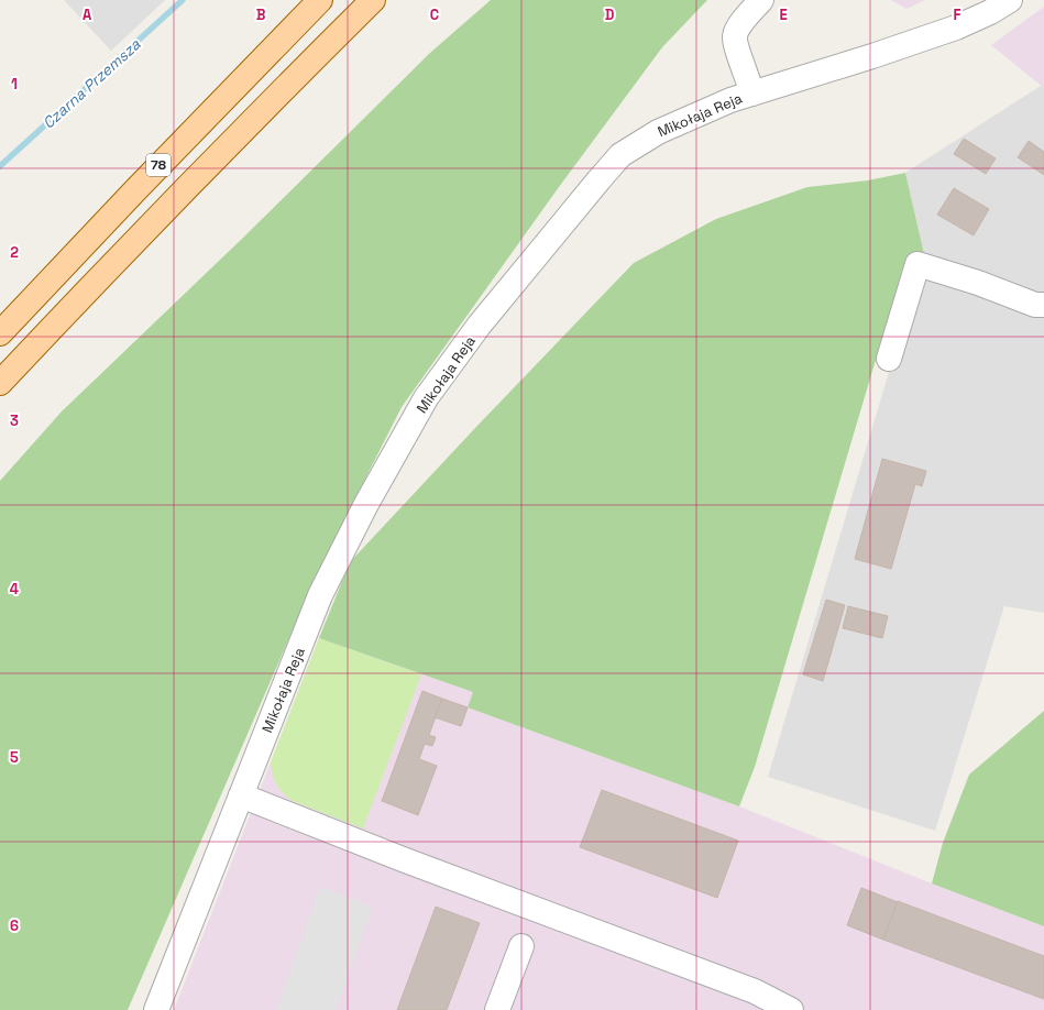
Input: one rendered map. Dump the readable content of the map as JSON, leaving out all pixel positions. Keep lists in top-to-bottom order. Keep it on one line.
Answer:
{"streets":{"main road":["78"],"street":["Mikołaja Reja"]},"water":["Czarna Przemsza"],"grid":{"columns":["A","B","C","D","E","F"],"rows":["1","2","3","4","5","6"]}}
